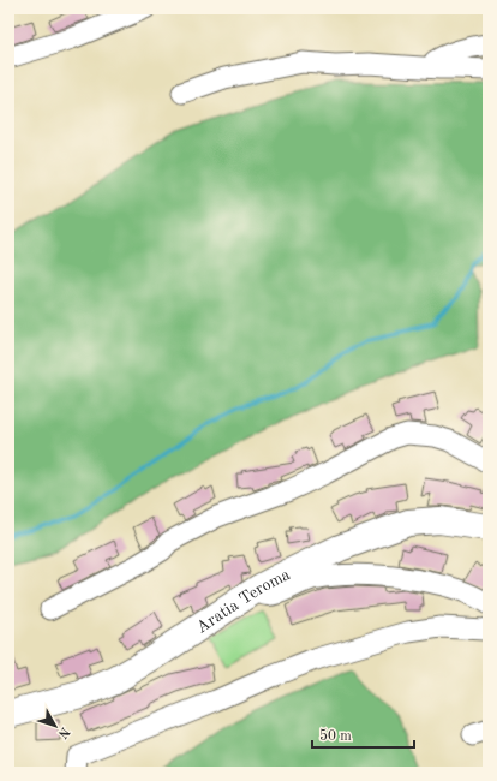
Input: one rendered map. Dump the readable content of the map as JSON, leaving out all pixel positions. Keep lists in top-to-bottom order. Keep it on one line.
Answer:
{"streets":{"main road":["Aratia Teroma"]},"scale_bar":"50 m","north":"bottom right"}
